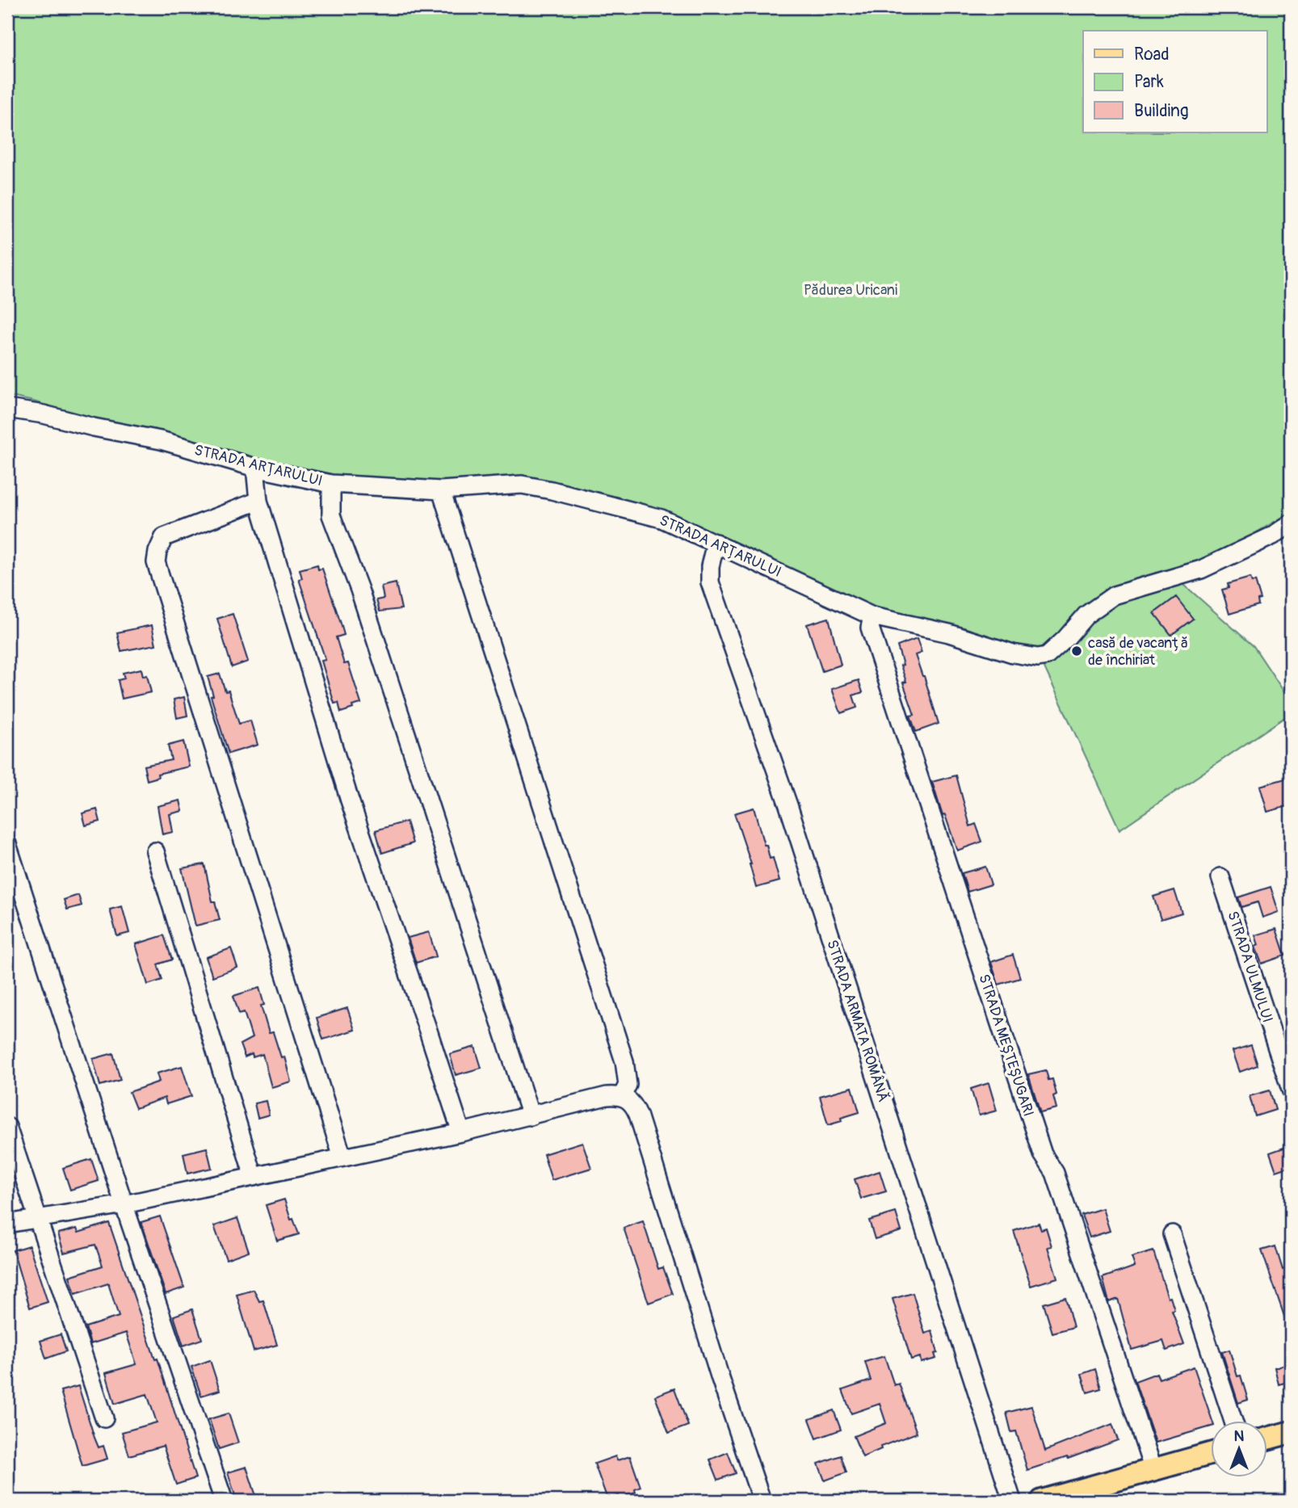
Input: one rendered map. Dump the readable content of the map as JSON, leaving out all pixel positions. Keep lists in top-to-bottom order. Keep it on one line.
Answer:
{"streets":{"street":["STRADA ARȚARULUI","STRADA ULMULUI","STRADA ARMATA ROMÂNĂ","STRADA MEȘTEȘUGARI"]},"crossings":[["STRADA ARȚARULUI","STRADA ARMATA ROMÂNĂ"],["STRADA ARȚARULUI","STRADA MEȘTEȘUGARI"]],"parks":["Pădurea Uricani"],"places":["casă de vacanță de închiriat"],"legend":["Road","Park","Building"],"north":"top"}
